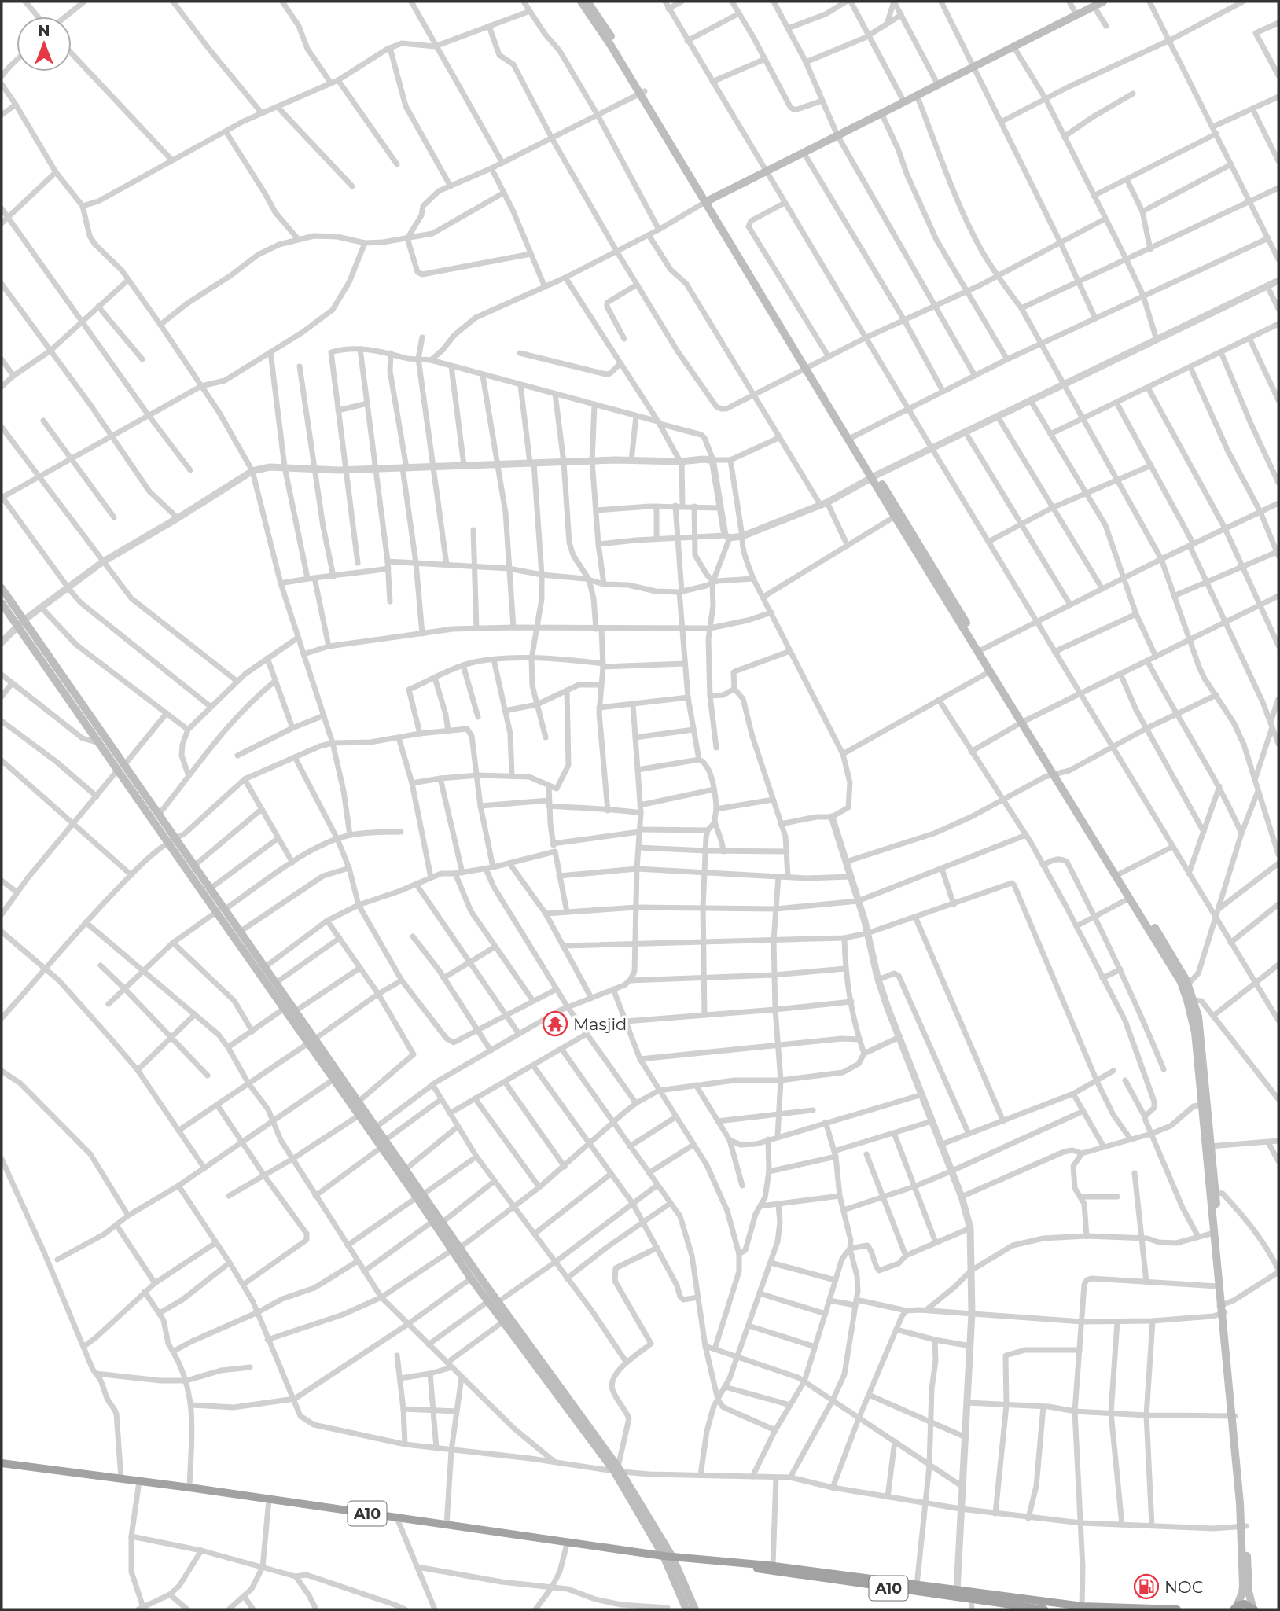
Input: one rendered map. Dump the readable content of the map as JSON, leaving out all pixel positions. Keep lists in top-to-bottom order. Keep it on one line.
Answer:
{"streets":{"highway":["A10"]},"places":{"temple":["Masjid"],"fuel station":["NOC"]},"north":"top"}
